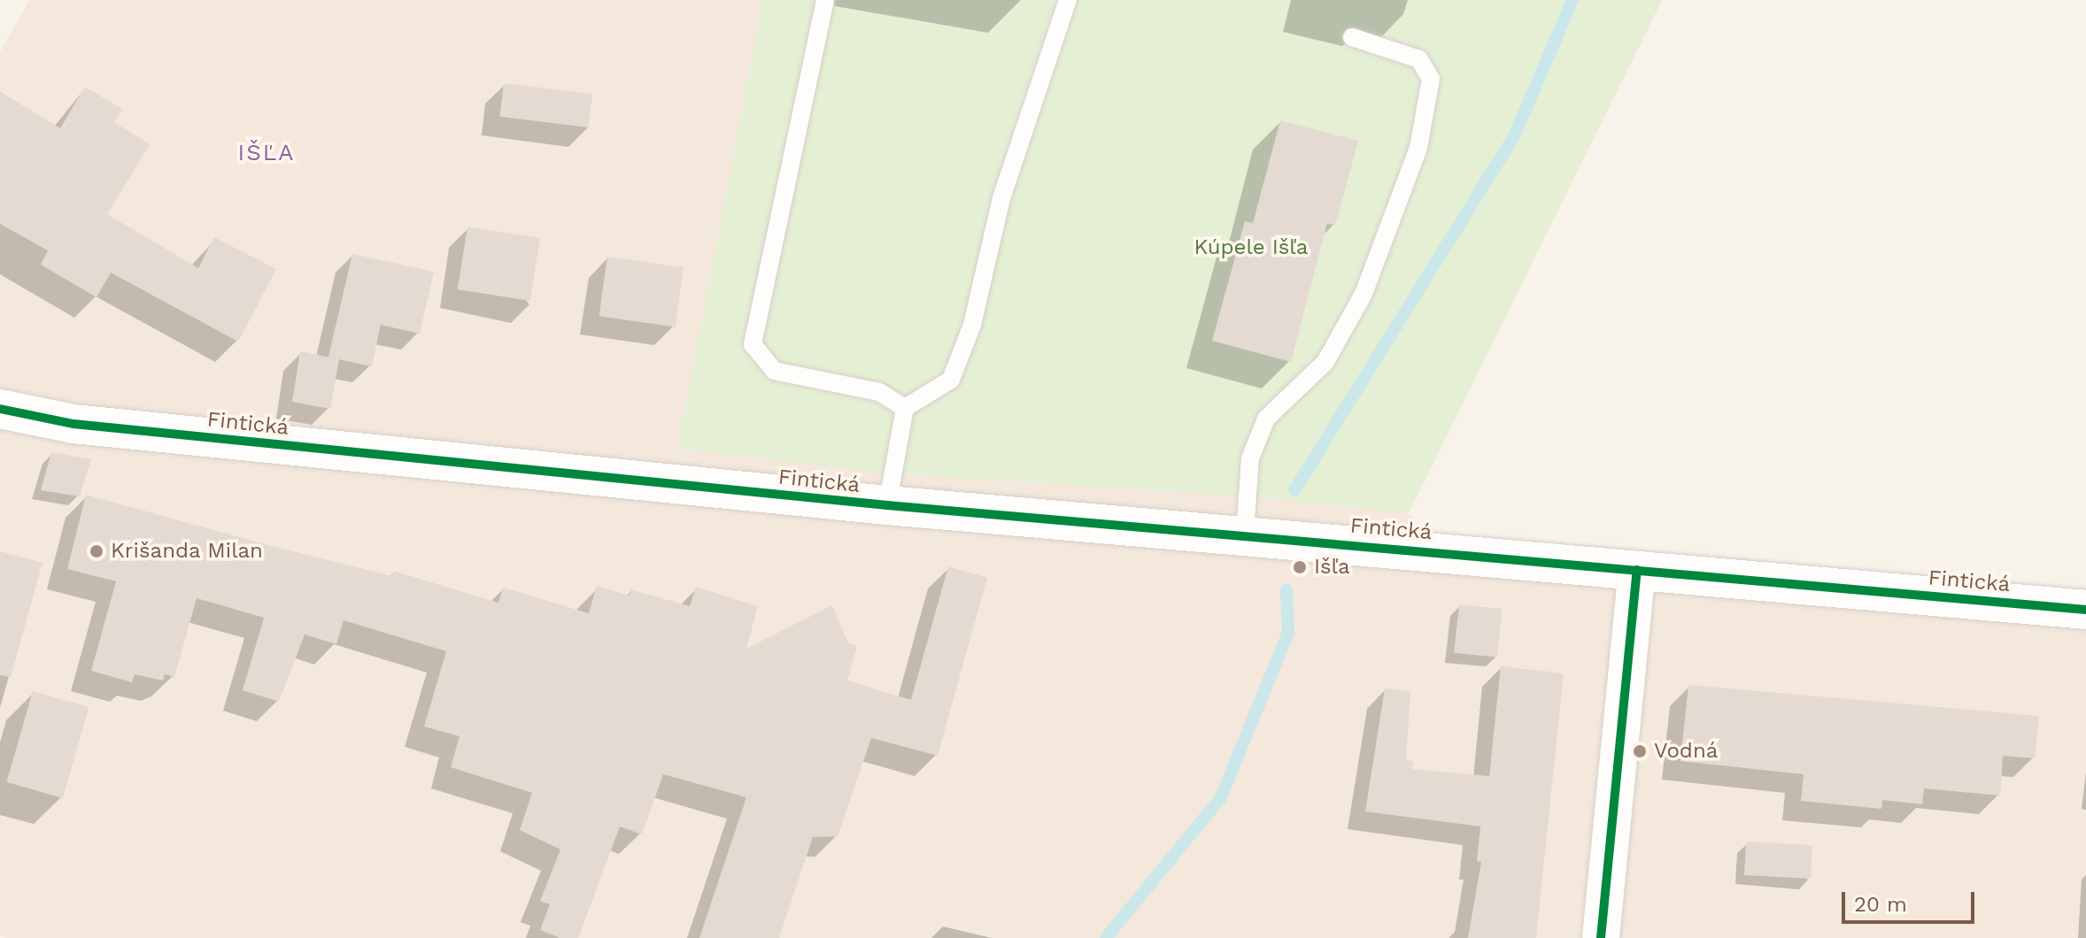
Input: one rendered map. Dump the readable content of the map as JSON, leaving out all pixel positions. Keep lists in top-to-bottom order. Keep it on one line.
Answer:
{"streets":{"street":["Fintická"]},"districts":["IŠĽA"],"parks":["Kúpele Išľa"],"places":["Krišanda Milan","Išľa","Vodná"],"scale_bar":"20 m"}
